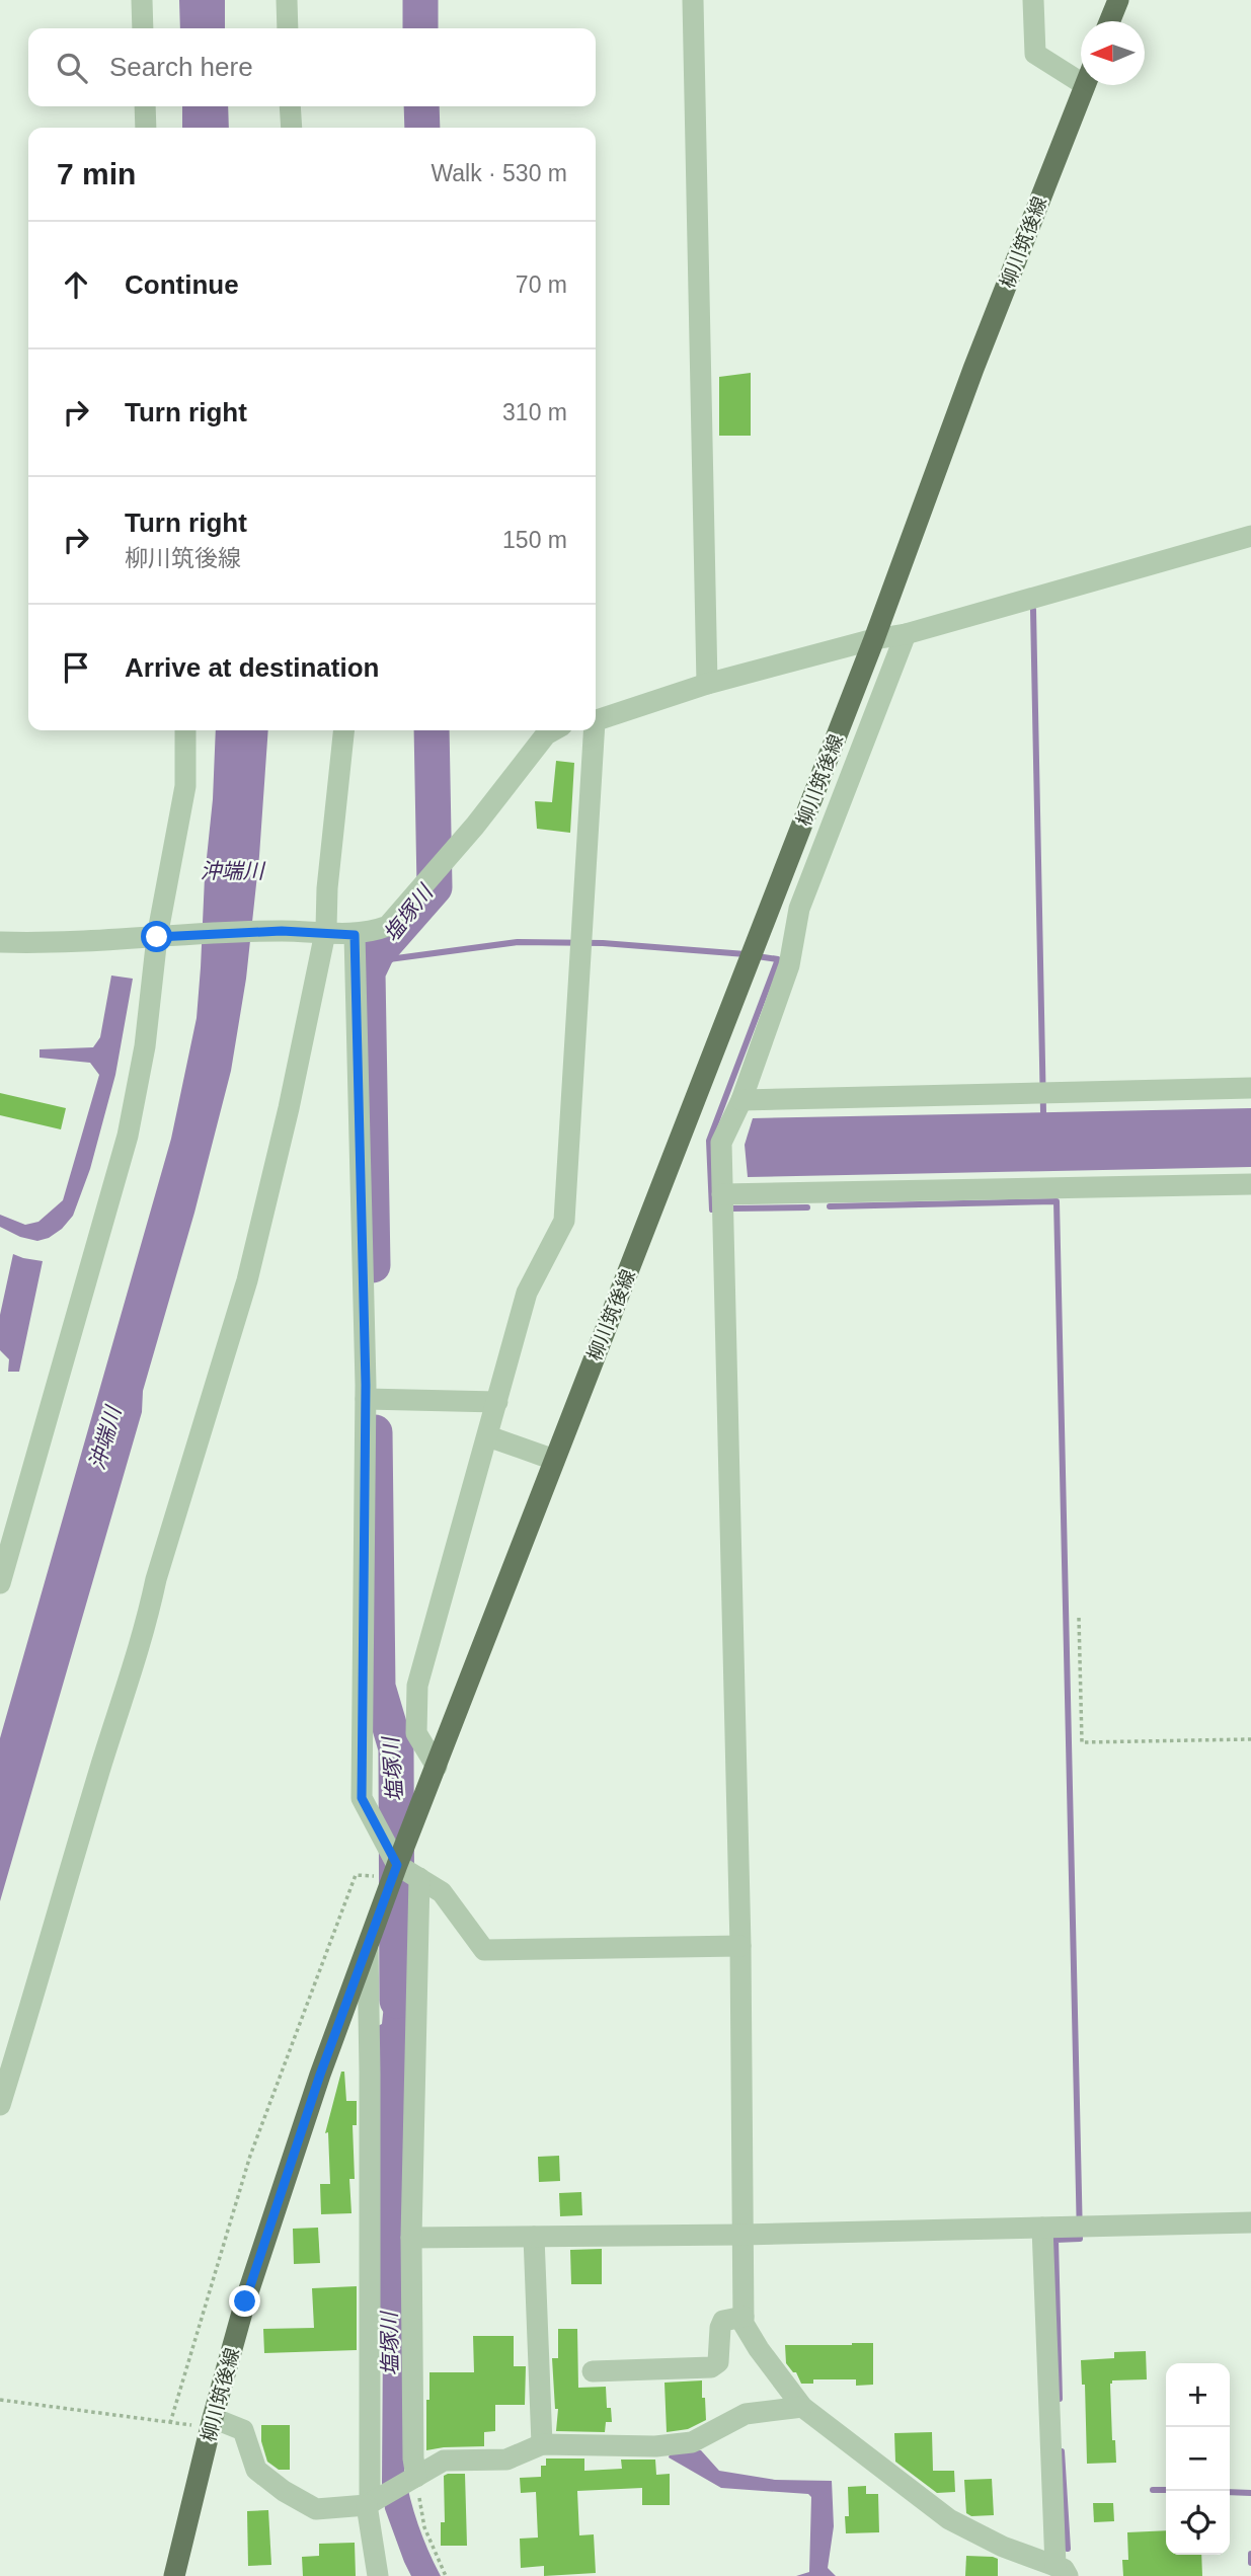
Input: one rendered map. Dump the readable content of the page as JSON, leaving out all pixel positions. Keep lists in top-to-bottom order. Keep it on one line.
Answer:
{"streets":{"main road":["柳川筑後線"]},"water":["沖端川","塩塚川"],"north":"left","page":{"search":"Search here","heading":["7 min","Walk · 530 m"],"list":[["Continue","70 m"],["Turn right","310 m"],["Turn right","柳川筑後線","150 m"],"Arrive at destination"],"map_buttons":["+","−"]}}
